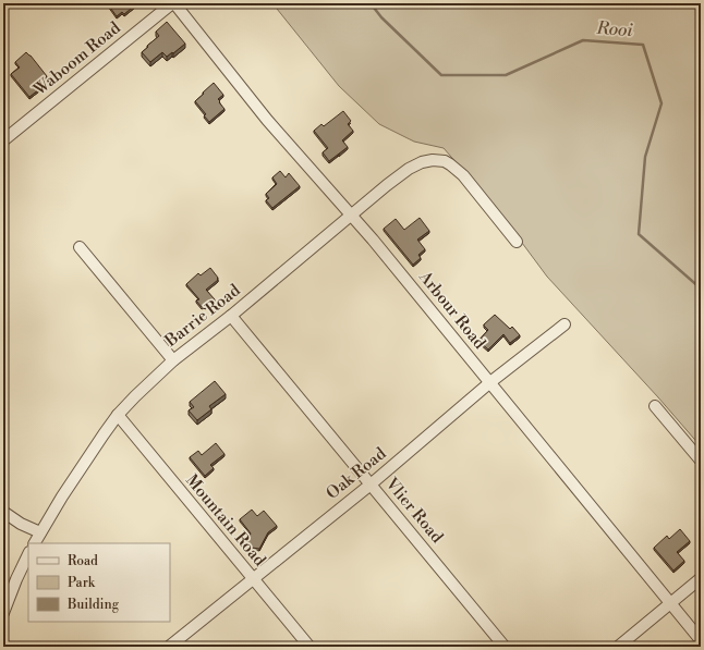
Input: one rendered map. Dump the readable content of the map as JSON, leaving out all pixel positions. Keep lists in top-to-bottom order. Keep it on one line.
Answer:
{"streets":{"street":["Waboom Road","Arbour Road","Barrie Road","Oak Road","Vlier Road","Mountain Road"]},"crossings":[["Waboom Road","Arbour Road"],["Arbour Road","Barrie Road"],["Arbour Road","Oak Road"],["Barrie Road","Vlier Road"],["Barrie Road","Mountain Road"],["Oak Road","Vlier Road"],["Oak Road","Mountain Road"]],"water":["Rooi"],"legend":["Road","Park","Building"]}
